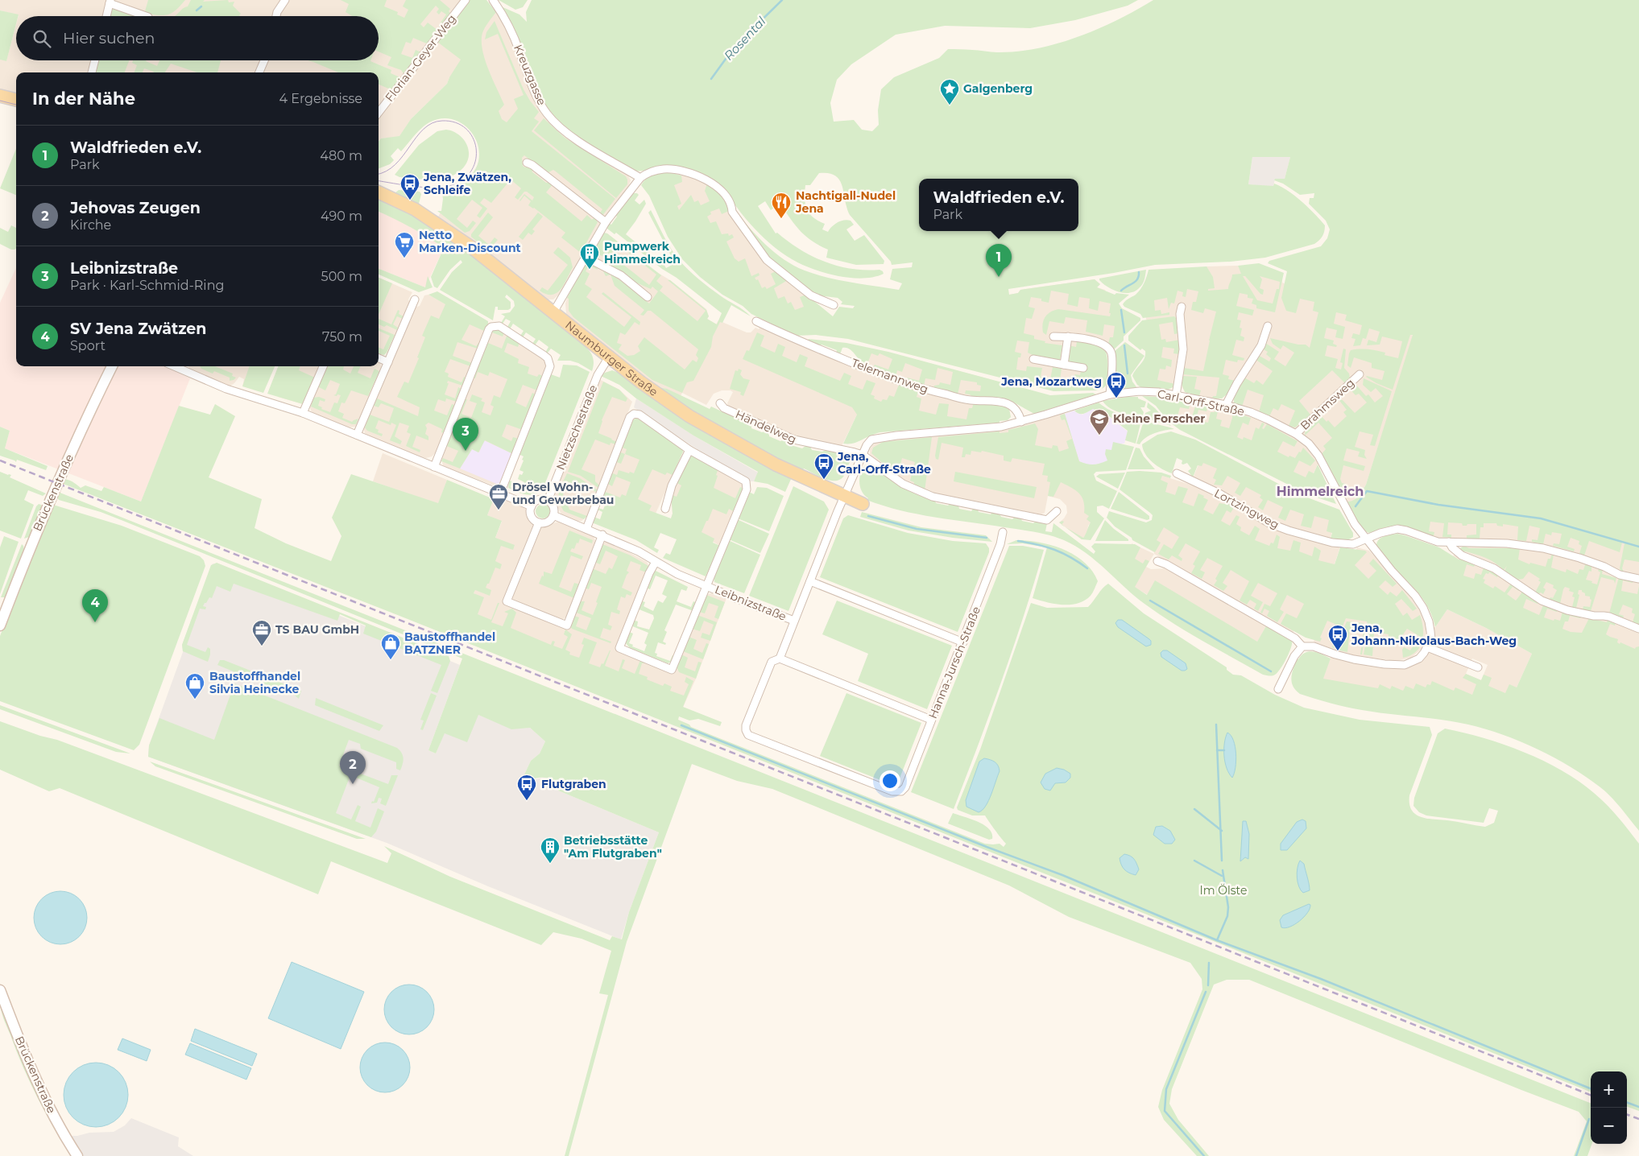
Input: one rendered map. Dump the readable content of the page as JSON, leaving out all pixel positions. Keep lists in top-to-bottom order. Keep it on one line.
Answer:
{"streets":{"main road":["Naumburger Straße"],"street":["Florian-Geyer-Weg","Kreuzgasse","Telemannweg","Carl-Orff-Straße","Brahmsweg","Händelweg","Nietzschestraße","Brückenstraße","Lortzingweg","Leibnizstraße","Hanna-Jursch-Straße"]},"crossings":[["Naumburger Straße","Carl-Orff-Straße"],["Naumburger Straße","Nietzschestraße"],["Telemannweg","Carl-Orff-Straße"],["Carl-Orff-Straße","Brahmsweg"],["Carl-Orff-Straße","Händelweg"],["Carl-Orff-Straße","Lortzingweg"],["Carl-Orff-Straße","Leibnizstraße"],["Carl-Orff-Straße","Hanna-Jursch-Straße"],["Nietzschestraße","Leibnizstraße"]],"districts":["Himmelreich"],"water":["Rosental"],"parks":["Im Ölste"],"places":{"place":["Galgenberg"],"bus stop":["Jena, Zwätzen, Schleife","Jena, Mozartweg","Jena, Carl-Orff-Straße","Jena, Johann-Nikolaus-Bach-Weg","Flutgraben"],"restaurant":["Nachtigall-Nudel Jena"],"supermarket":["Netto Marken-Discount"],"building":["Pumpwerk Himmelreich","Betriebsstätte \"Am Flutgraben\""],"school or university":["Kleine Forscher"],"office":["Drösel Wohn- und Gewerbebau","TS BAU GmbH"],"shop":["Baustoffhandel BATZNER","Baustoffhandel Silvia Heinecke"]},"page":{"search":"Hier suchen","heading":["In der Nähe","4 Ergebnisse"],"list":[{"mark":"1","name":"Waldfrieden e.V.","note":"Park","value":"480 m"},{"mark":"2","name":"Jehovas Zeugen","note":"Kirche","value":"490 m"},{"mark":"3","name":"Leibnizstraße","note":"Park · Karl-Schmid-Ring","value":"500 m"},{"mark":"4","name":"SV Jena Zwätzen","note":"Sport","value":"750 m"}],"popup":["Waldfrieden e.V.","Park"],"pins":["1","3","4","2"],"map_buttons":["+","−"]}}
